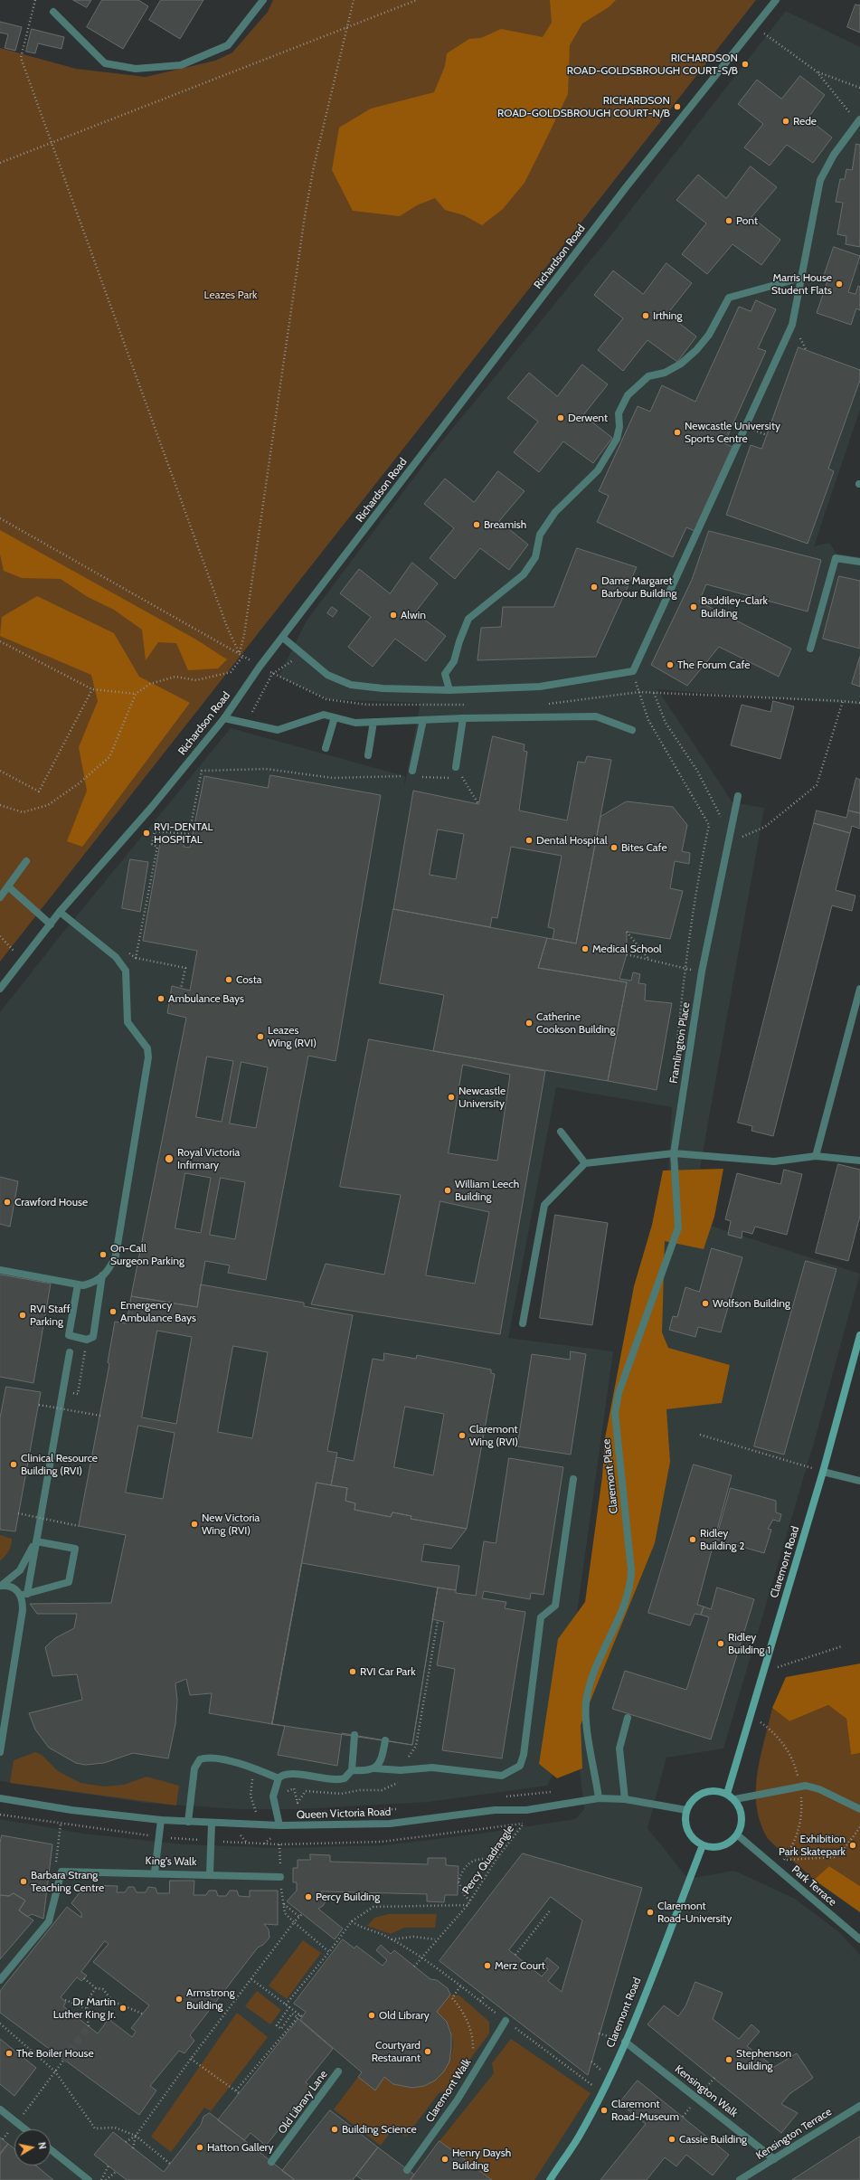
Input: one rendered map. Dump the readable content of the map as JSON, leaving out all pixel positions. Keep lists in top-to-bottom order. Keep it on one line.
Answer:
{"streets":{"main road":["Claremont Road"],"street":["Richardson Road","Framlington Place","Claremont Place","Queen Victoria Road","King's Walk","Park Terrace","Claremont Walk","Kensington Walk","Old Library Lane","Kensington Terrace"],"path":["Percy Quadrangle"]},"crossings":[["Framlington Place","Claremont Place"],["Claremont Place","Queen Victoria Road"],["Claremont Road","Queen Victoria Road"],["Claremont Road","Park Terrace"],["Claremont Road","Kensington Walk"],["Queen Victoria Road","Park Terrace"],["Kensington Walk","Kensington Terrace"]],"parks":["Leazes Park"],"places":["RICHARDSON ROAD-GOLDSBROUGH COURT-S/B","RICHARDSON ROAD-GOLDSBROUGH COURT-N/B","Rede","Pont","Marris House Student Flats","Irthing","Derwent","Newcastle University Sports Centre","Breamish","Dame Margaret Barbour Building","Baddiley-Clark Building","Alwin","The Forum Cafe","RVI-DENTAL HOSPITAL","Dental Hospital","Bites Cafe","Medical School","Costa","Ambulance Bays","Catherine Cookson Building","Leazes Wing (RVI)","Newcastle University","Royal Victoria Infirmary","William Leech Building","Crawford House","On-Call Surgeon Parking","Wolfson Building","Emergency Ambulance Bays","RVI Staff Parking","Claremont Wing (RVI)","Clinical Resource Building (RVI)","New Victoria Wing (RVI)","Ridley Building 2","Ridley Building 1","RVI Car Park","Exhibition Park Skatepark","Barbara Strang Teaching Centre","Percy Building","Claremont Road-University","Merz Court","Armstrong Building","Dr Martin Luther King Jr.","Old Library","Courtyard Restaurant","The Boiler House","Stephenson Building","Claremont Road-Museum","Building Science","Cassie Building","Hatton Gallery","Henry Daysh Building"],"north":"right"}
